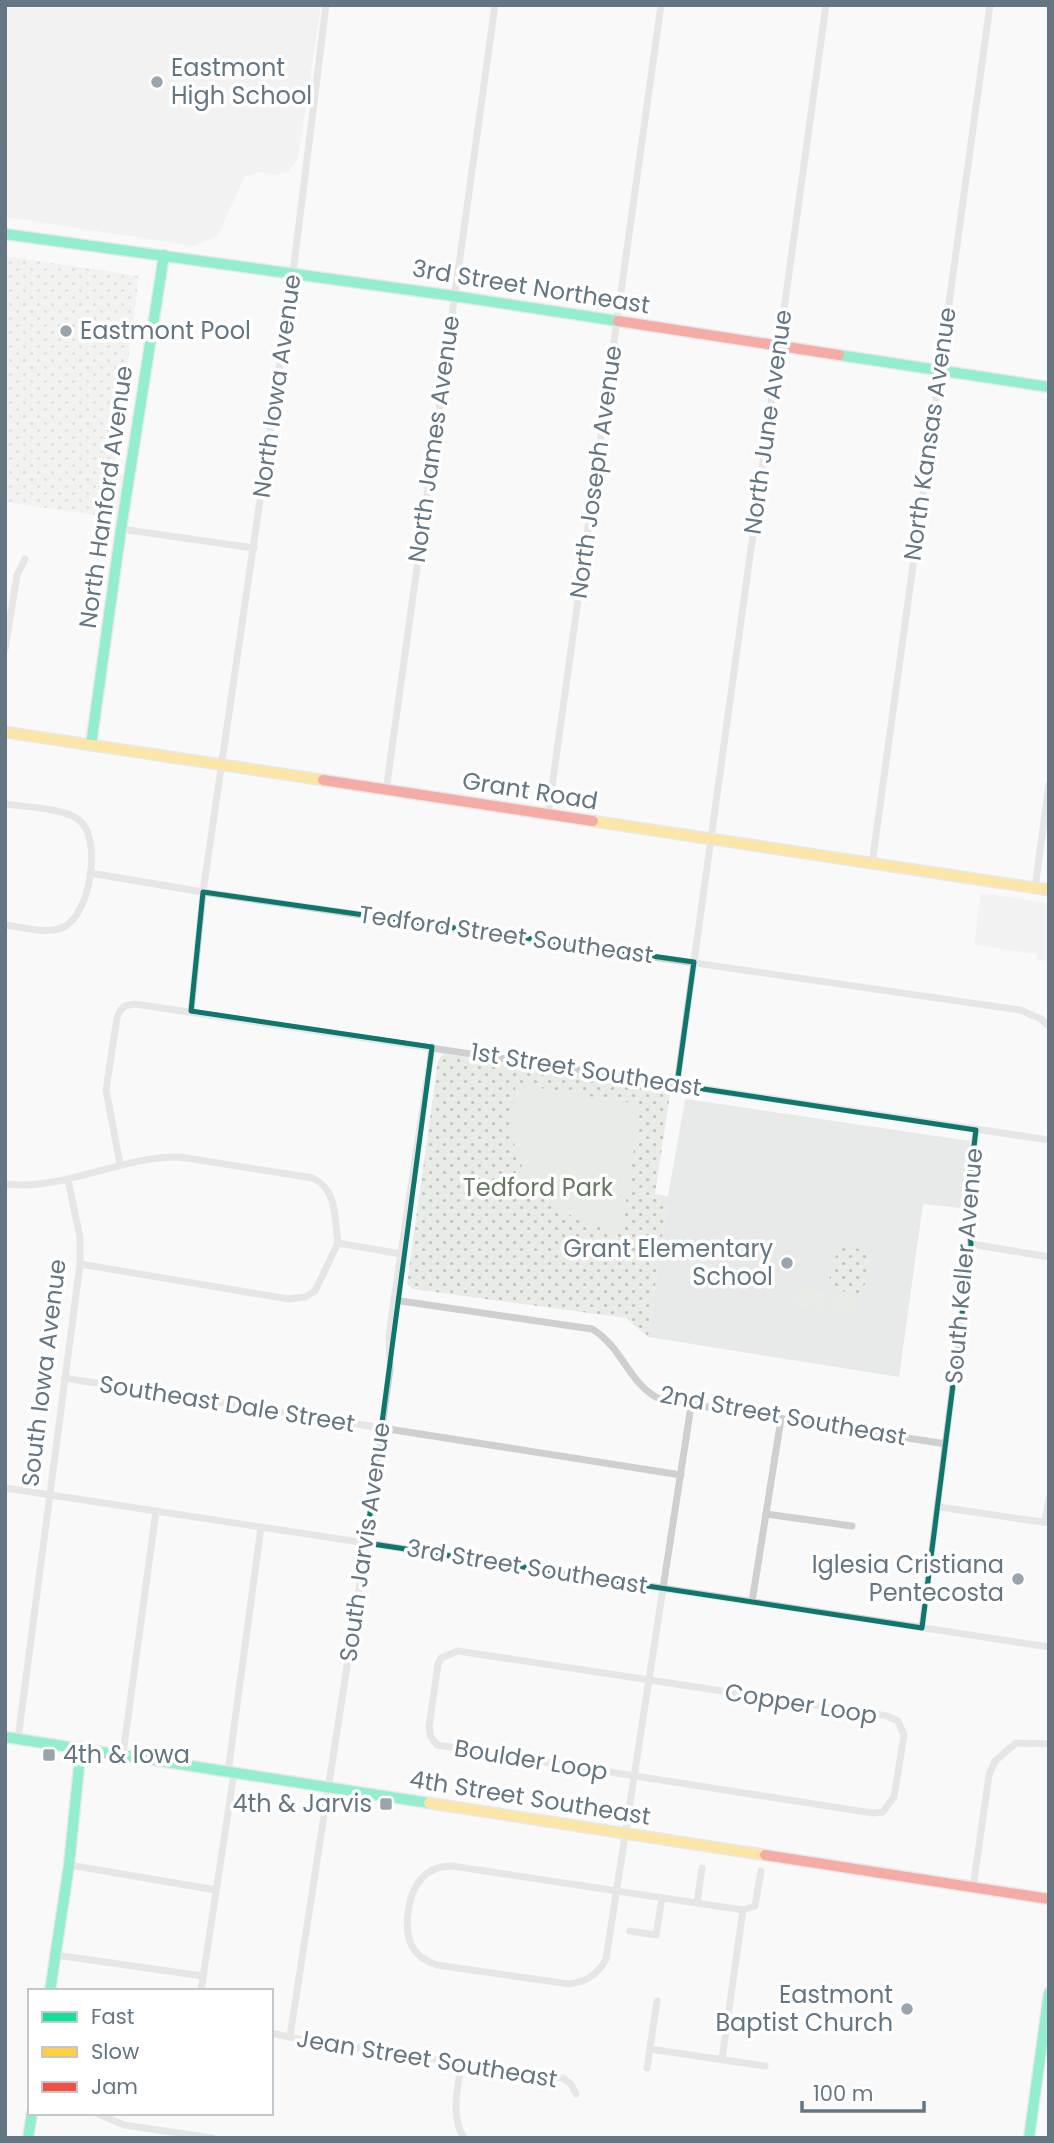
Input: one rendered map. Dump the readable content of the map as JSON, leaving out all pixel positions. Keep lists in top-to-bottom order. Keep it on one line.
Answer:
{"streets":{"street":["3rd Street Northeast","North Iowa Avenue","North June Avenue","North Kansas Avenue","North James Avenue","North Joseph Avenue","North Hanford Avenue","Grant Road","Tedford Street Southeast","1st Street Southeast","South Keller Avenue","South Iowa Avenue","Southeast Dale Street","2nd Street Southeast","South Jarvis Avenue","3rd Street Southeast","Copper Loop","Boulder Loop","4th Street Southeast","Jean Street Southeast"]},"crossings":[["3rd Street Northeast","North Iowa Avenue"],["3rd Street Northeast","North June Avenue"],["3rd Street Northeast","North Kansas Avenue"],["3rd Street Northeast","North James Avenue"],["3rd Street Northeast","North Joseph Avenue"],["3rd Street Northeast","North Hanford Avenue"],["North Iowa Avenue","Grant Road"],["North June Avenue","Grant Road"],["North June Avenue","Tedford Street Southeast"],["North June Avenue","1st Street Southeast"],["North Kansas Avenue","Grant Road"],["North James Avenue","Grant Road"],["North Joseph Avenue","Grant Road"],["North Hanford Avenue","Grant Road"],["1st Street Southeast","South Keller Avenue"],["1st Street Southeast","South Jarvis Avenue"],["South Keller Avenue","2nd Street Southeast"],["South Iowa Avenue","Southeast Dale Street"],["South Iowa Avenue","3rd Street Southeast"],["South Iowa Avenue","4th Street Southeast"],["Southeast Dale Street","South Jarvis Avenue"],["2nd Street Southeast","South Jarvis Avenue"],["South Jarvis Avenue","3rd Street Southeast"],["South Jarvis Avenue","4th Street Southeast"],["South Jarvis Avenue","Jean Street Southeast"],["Copper Loop","Boulder Loop"]],"parks":["Tedford Park"],"places":{"other":["Eastmont High School","Eastmont Pool","Grant Elementary School","Iglesia Cristiana Pentecosta","Eastmont Baptist Church"],"transit":["4th & Iowa","4th & Jarvis"]},"legend":["Fast","Slow","Jam"],"scale_bar":"100 m"}
